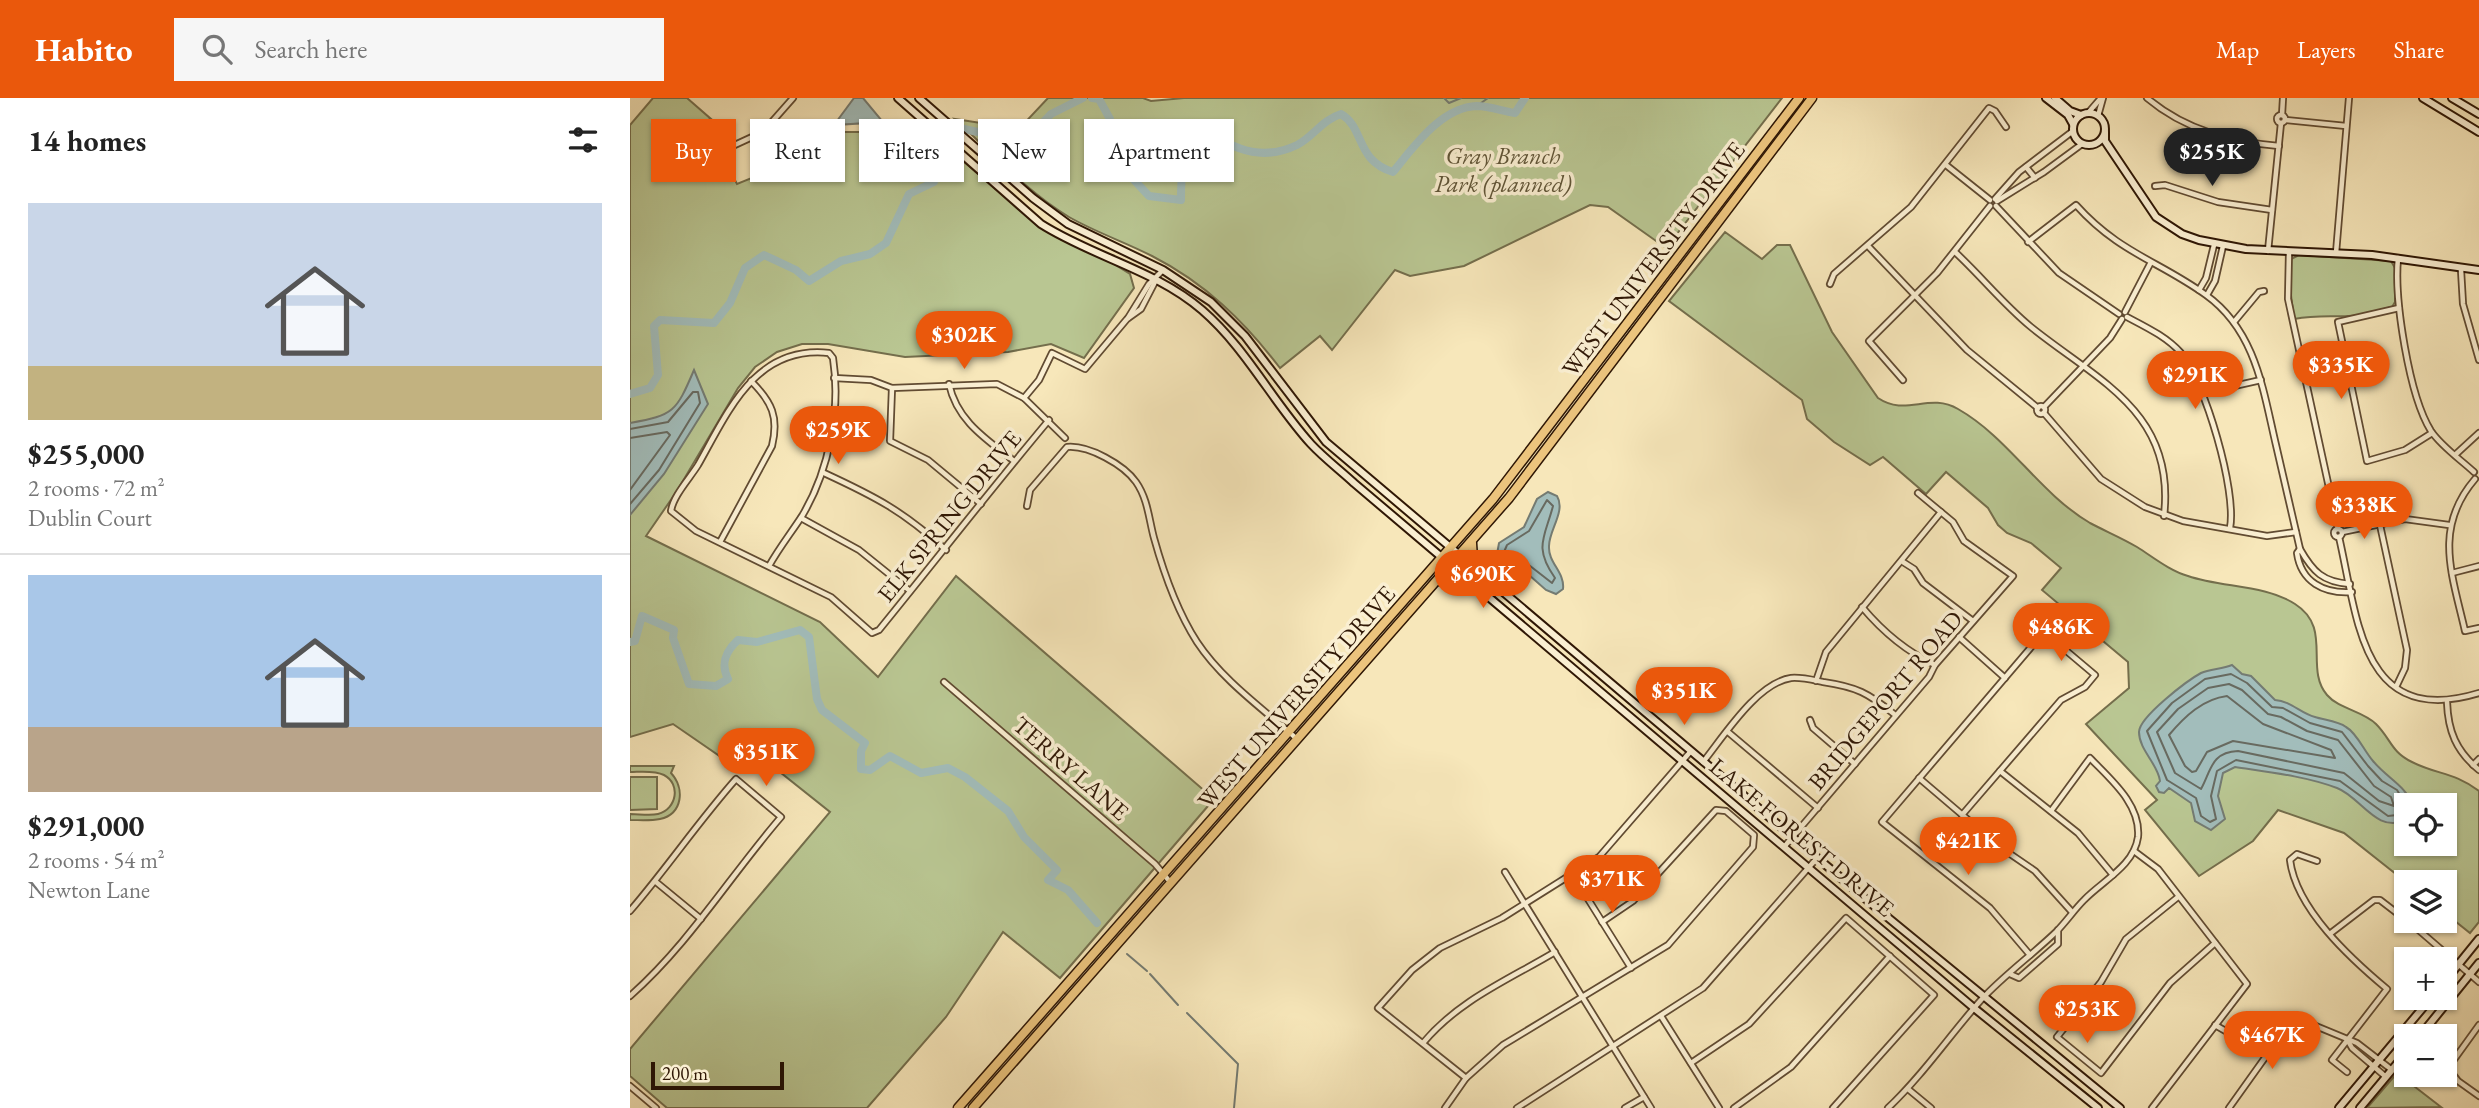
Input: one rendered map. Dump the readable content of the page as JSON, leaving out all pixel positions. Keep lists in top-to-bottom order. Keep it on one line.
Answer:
{"streets":{"highway":["WEST UNIVERSITY DRIVE"],"main road":["LAKE FOREST DRIVE"],"street":["ELK SPRING DRIVE","BRIDGEPORT ROAD","TERRY LANE"]},"crossings":[["WEST UNIVERSITY DRIVE","TERRY LANE"],["WEST UNIVERSITY DRIVE","LAKE FOREST DRIVE"],["BRIDGEPORT ROAD","LAKE FOREST DRIVE"]],"parks":["Gray Branch Park (planned)"],"scale_bar":"200 m","page":{"header":"Habito","search":"Search here","nav":["Map","Layers","Share"],"heading":"14 homes","chip":["Buy","Rent","Filters","New","Apartment"],"price":["$255K","$302K","$335K","$291K","$259K","$338K","$690K","$486K","$351K","$351K","$421K","$371K","$253K","$467K"],"list":[{"name":"$255,000","note":"2 rooms · 72 m² · Dublin Court"},{"name":"$291,000","note":"2 rooms · 54 m² · Newton Lane"}],"map_buttons":["+","−"],"scale":"200 m"}}
